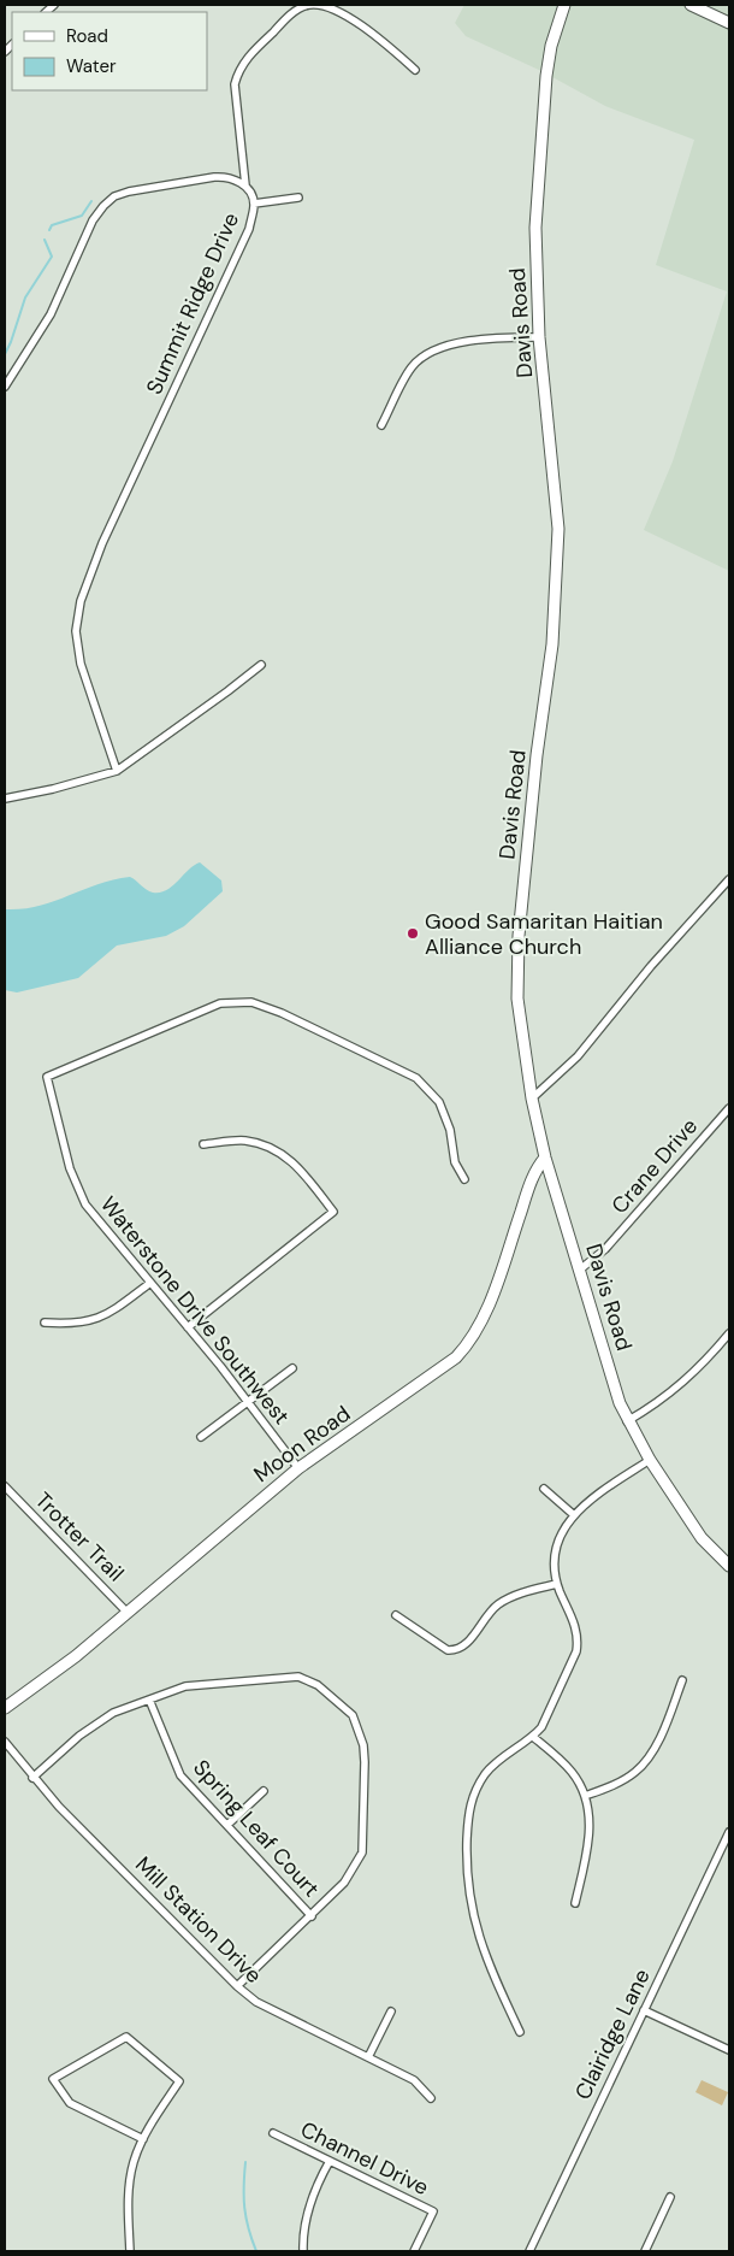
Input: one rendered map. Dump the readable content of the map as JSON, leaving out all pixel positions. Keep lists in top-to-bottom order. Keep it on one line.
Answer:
{"streets":{"street":["Summit Ridge Drive","Davis Road","Crane Drive","Waterstone Drive Southwest","Moon Road","Trotter Trail","Spring Leaf Court","Mill Station Drive","Clairidge Lane","Channel Drive"]},"crossings":[["Davis Road","Crane Drive"],["Davis Road","Moon Road"],["Waterstone Drive Southwest","Moon Road"],["Moon Road","Trotter Trail"]],"places":["Good Samaritan Haitian Alliance Church"],"legend":["Road","Water"]}
